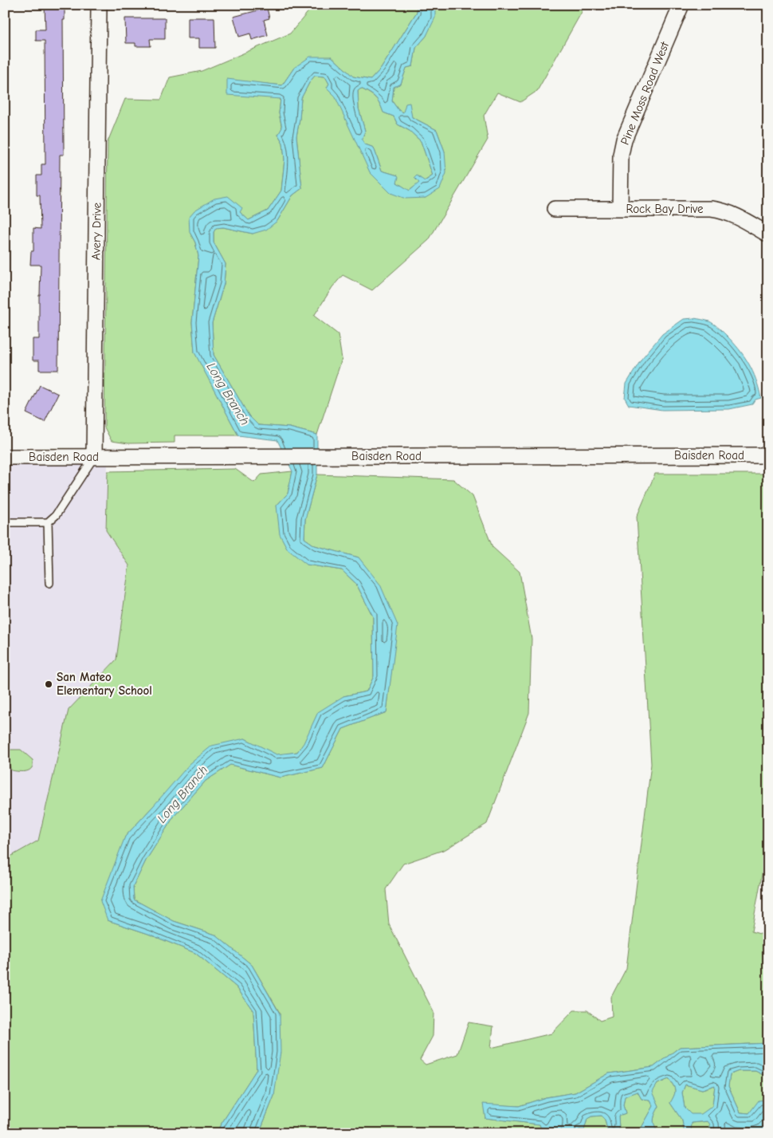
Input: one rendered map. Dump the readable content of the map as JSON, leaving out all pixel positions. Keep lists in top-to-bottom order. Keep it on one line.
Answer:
{"streets":{"street":["Pine Moss Road West","Rock Bay Drive","Avery Drive","Baisden Road"]},"crossings":[["Pine Moss Road West","Rock Bay Drive"],["Avery Drive","Baisden Road"]],"water":["Long Branch"],"places":["San Mateo Elementary School"]}
